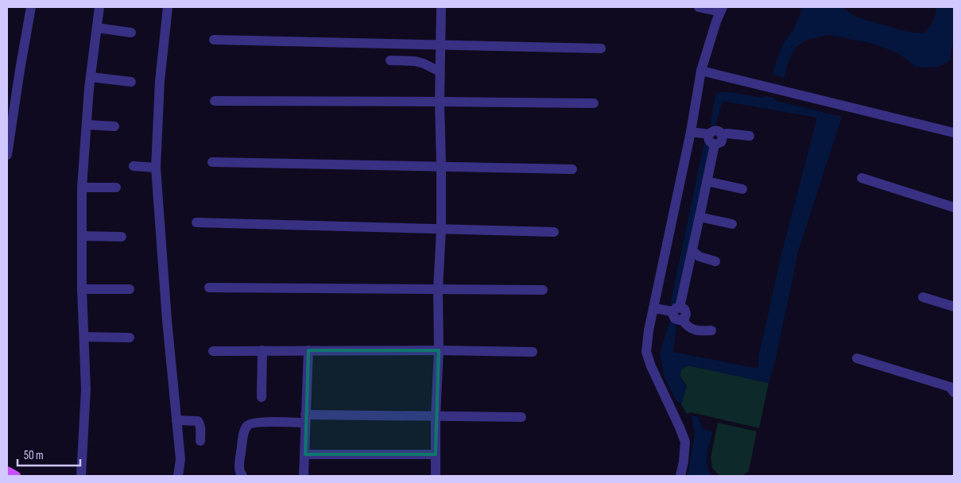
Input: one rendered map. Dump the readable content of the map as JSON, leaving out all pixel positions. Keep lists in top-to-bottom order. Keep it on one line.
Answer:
{"scale_bar":"50 m"}
